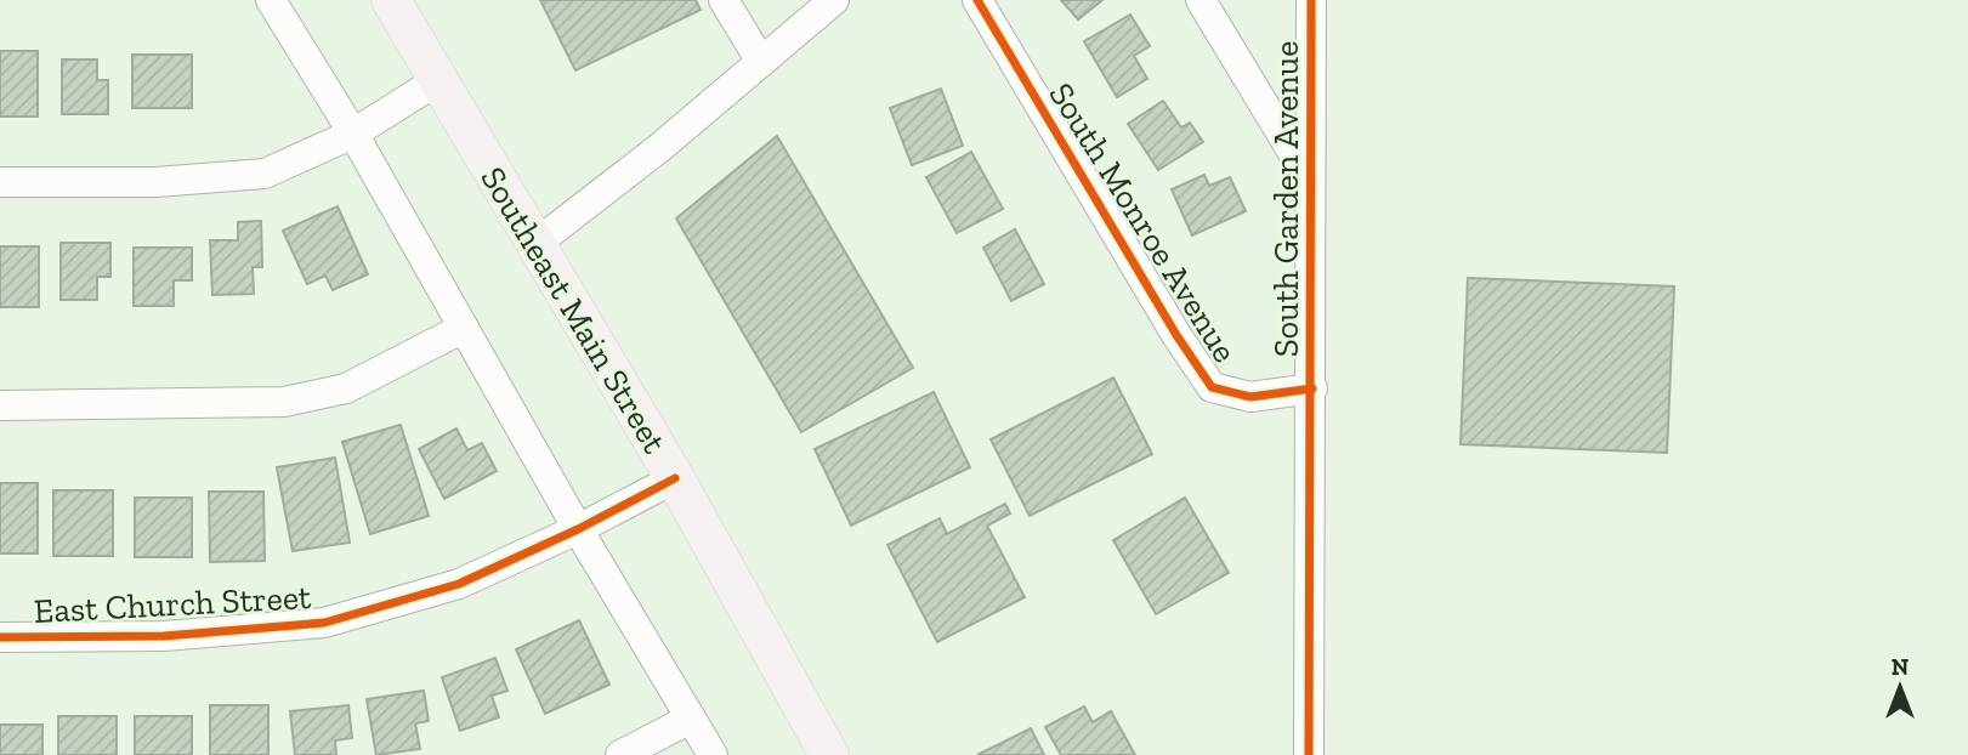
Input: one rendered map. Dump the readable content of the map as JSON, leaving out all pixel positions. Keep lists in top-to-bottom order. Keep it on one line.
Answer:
{"streets":{"main road":["Southeast Main Street"],"street":["South Garden Avenue","South Monroe Avenue","East Church Street"]},"crossings":[["South Garden Avenue","South Monroe Avenue"],["Southeast Main Street","East Church Street"]],"north":"top"}
